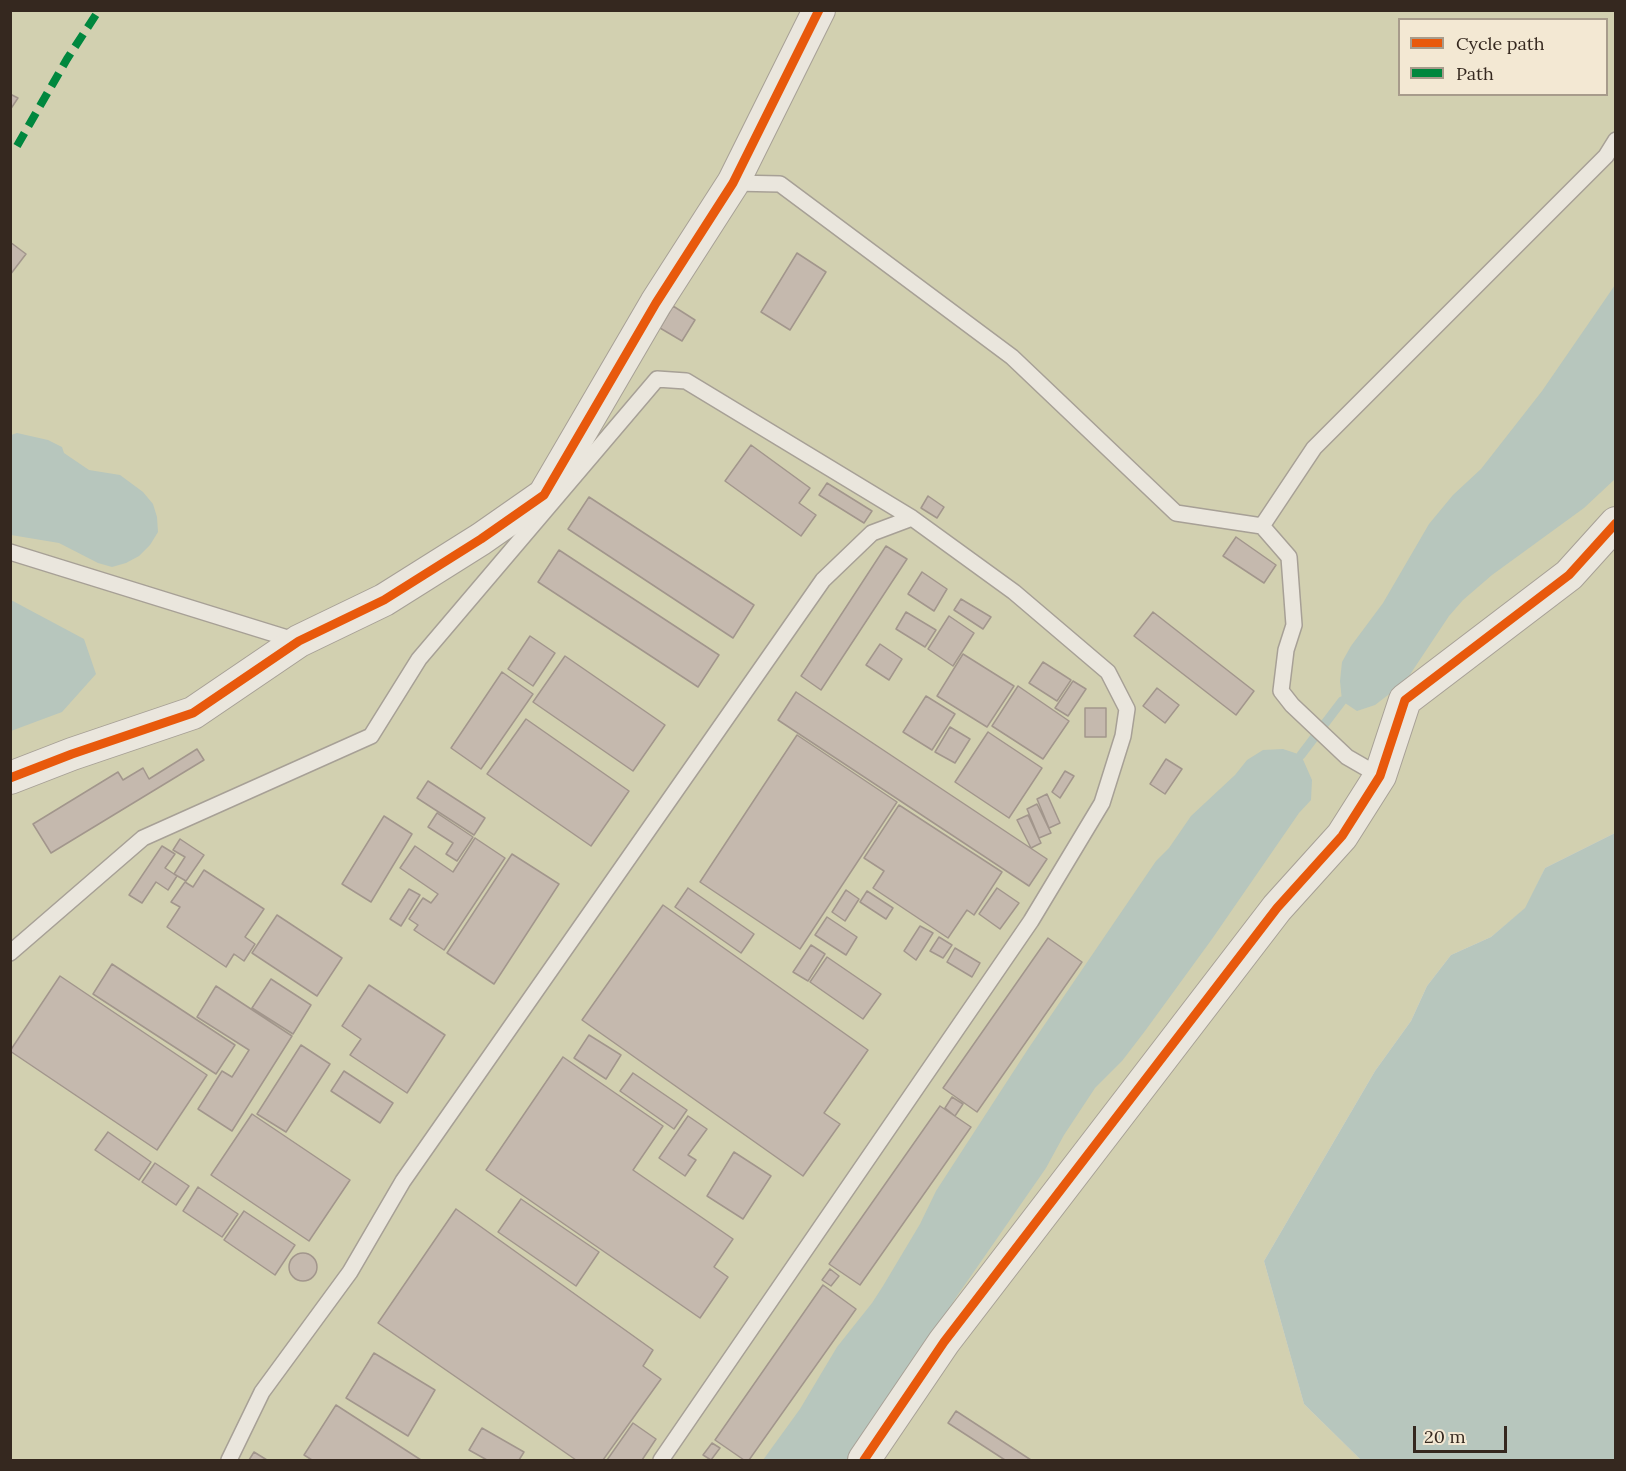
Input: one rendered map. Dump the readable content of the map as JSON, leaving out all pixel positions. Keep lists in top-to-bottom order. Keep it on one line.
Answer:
{"legend":["Cycle path","Path"],"scale_bar":"20 m"}
